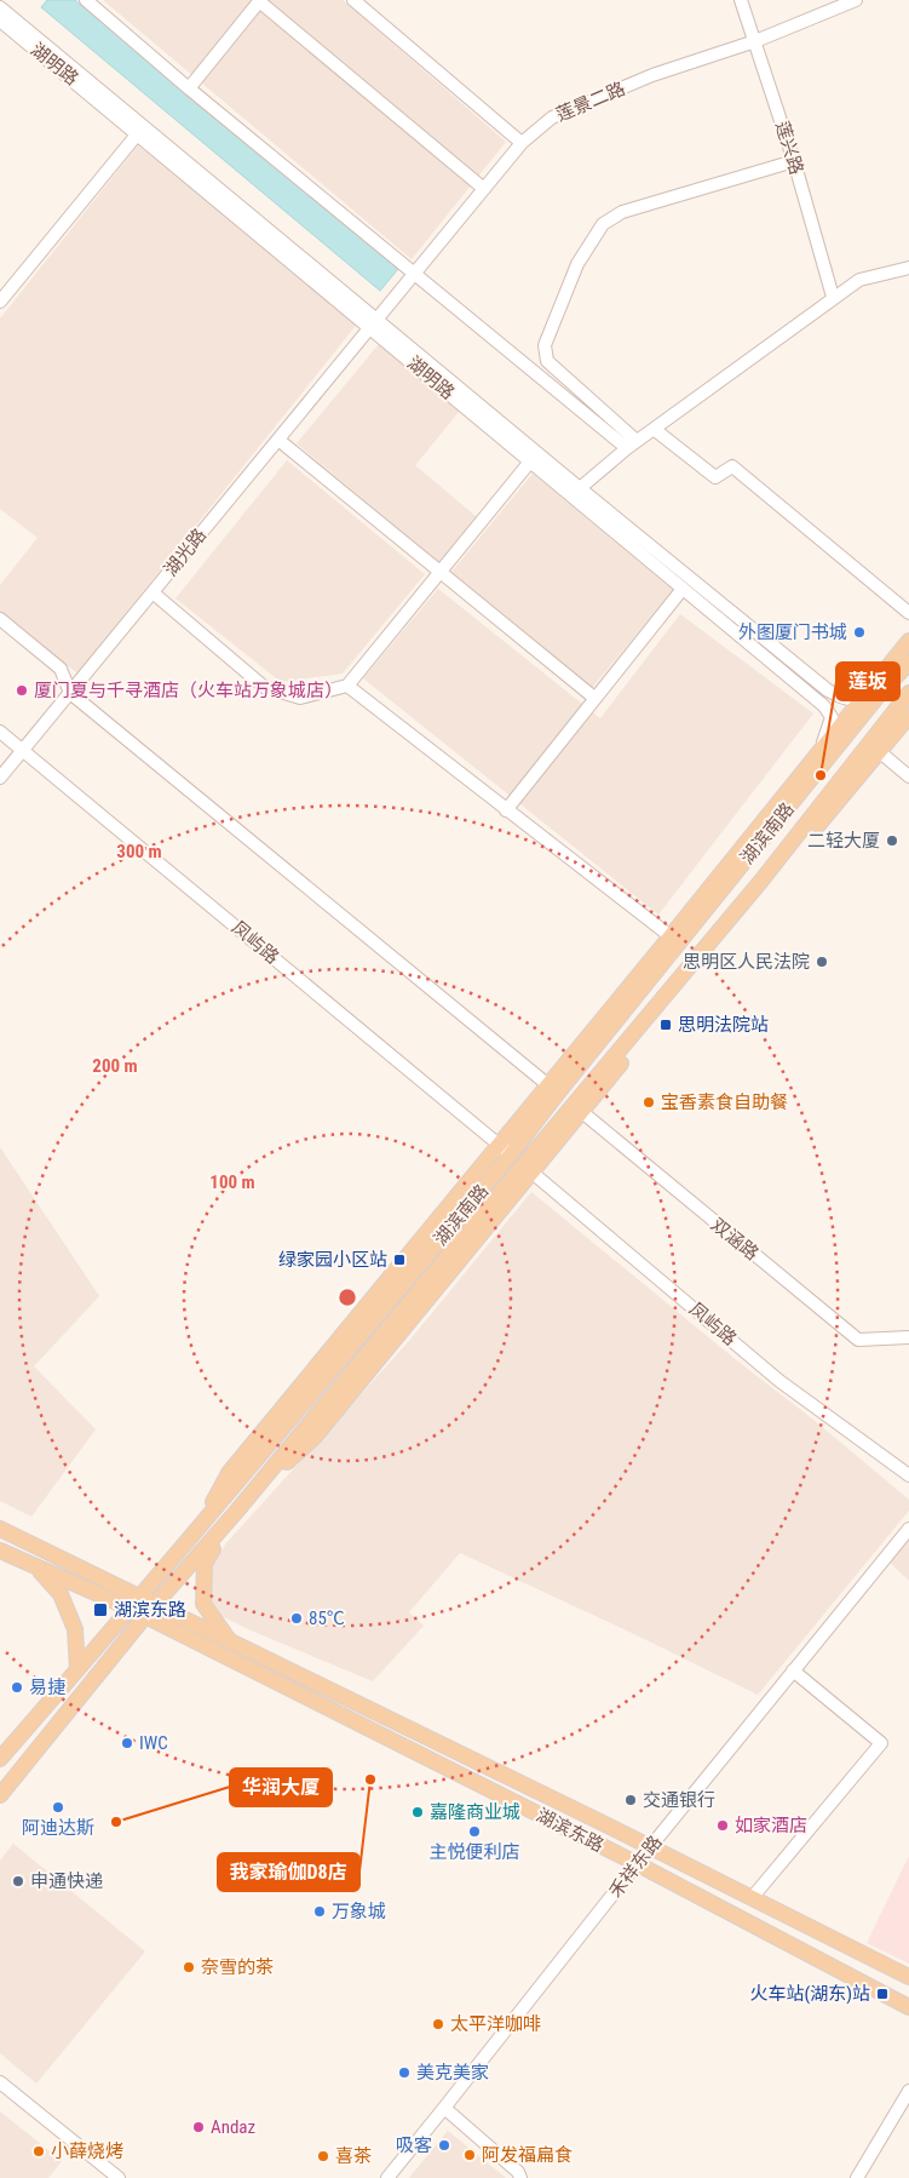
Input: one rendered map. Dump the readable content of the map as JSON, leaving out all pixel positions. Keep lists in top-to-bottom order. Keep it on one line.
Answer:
{"streets":{"main road":["湖滨南路","湖滨东路"],"street":["湖明路","莲景二路","莲兴路","湖光路","凤屿路","双涵路","禾祥东路"]},"crossings":[["湖明路","莲景二路"],["湖明路","湖光路"],["莲景二路","莲兴路"],["莲景二路","湖光路"],["湖光路","凤屿路"],["湖滨南路","凤屿路"],["湖滨南路","双涵路"],["湖滨南路","湖滨东路"],["湖滨东路","禾祥东路"]],"places":{"other":["外图厦门书城","厦门夏与千寻酒店（火车站万象城店）","莲坂","二轻大厦","思明区人民法院","宝香素食自助餐","85℃","易捷","IWC","我家瑜伽D8店","交通银行","阿迪达斯","嘉隆商业城","华润大厦","如家酒店","主悦便利店","申通快递","万象城","奈雪的茶","太平洋咖啡","美克美家","Andaz","吸客","小薛烧烤","阿发福扁食","喜茶"],"transit":["思明法院站","绿家园小区站","湖滨东路","火车站(湖东)站"]},"rings":["300 m","200 m","100 m"]}
